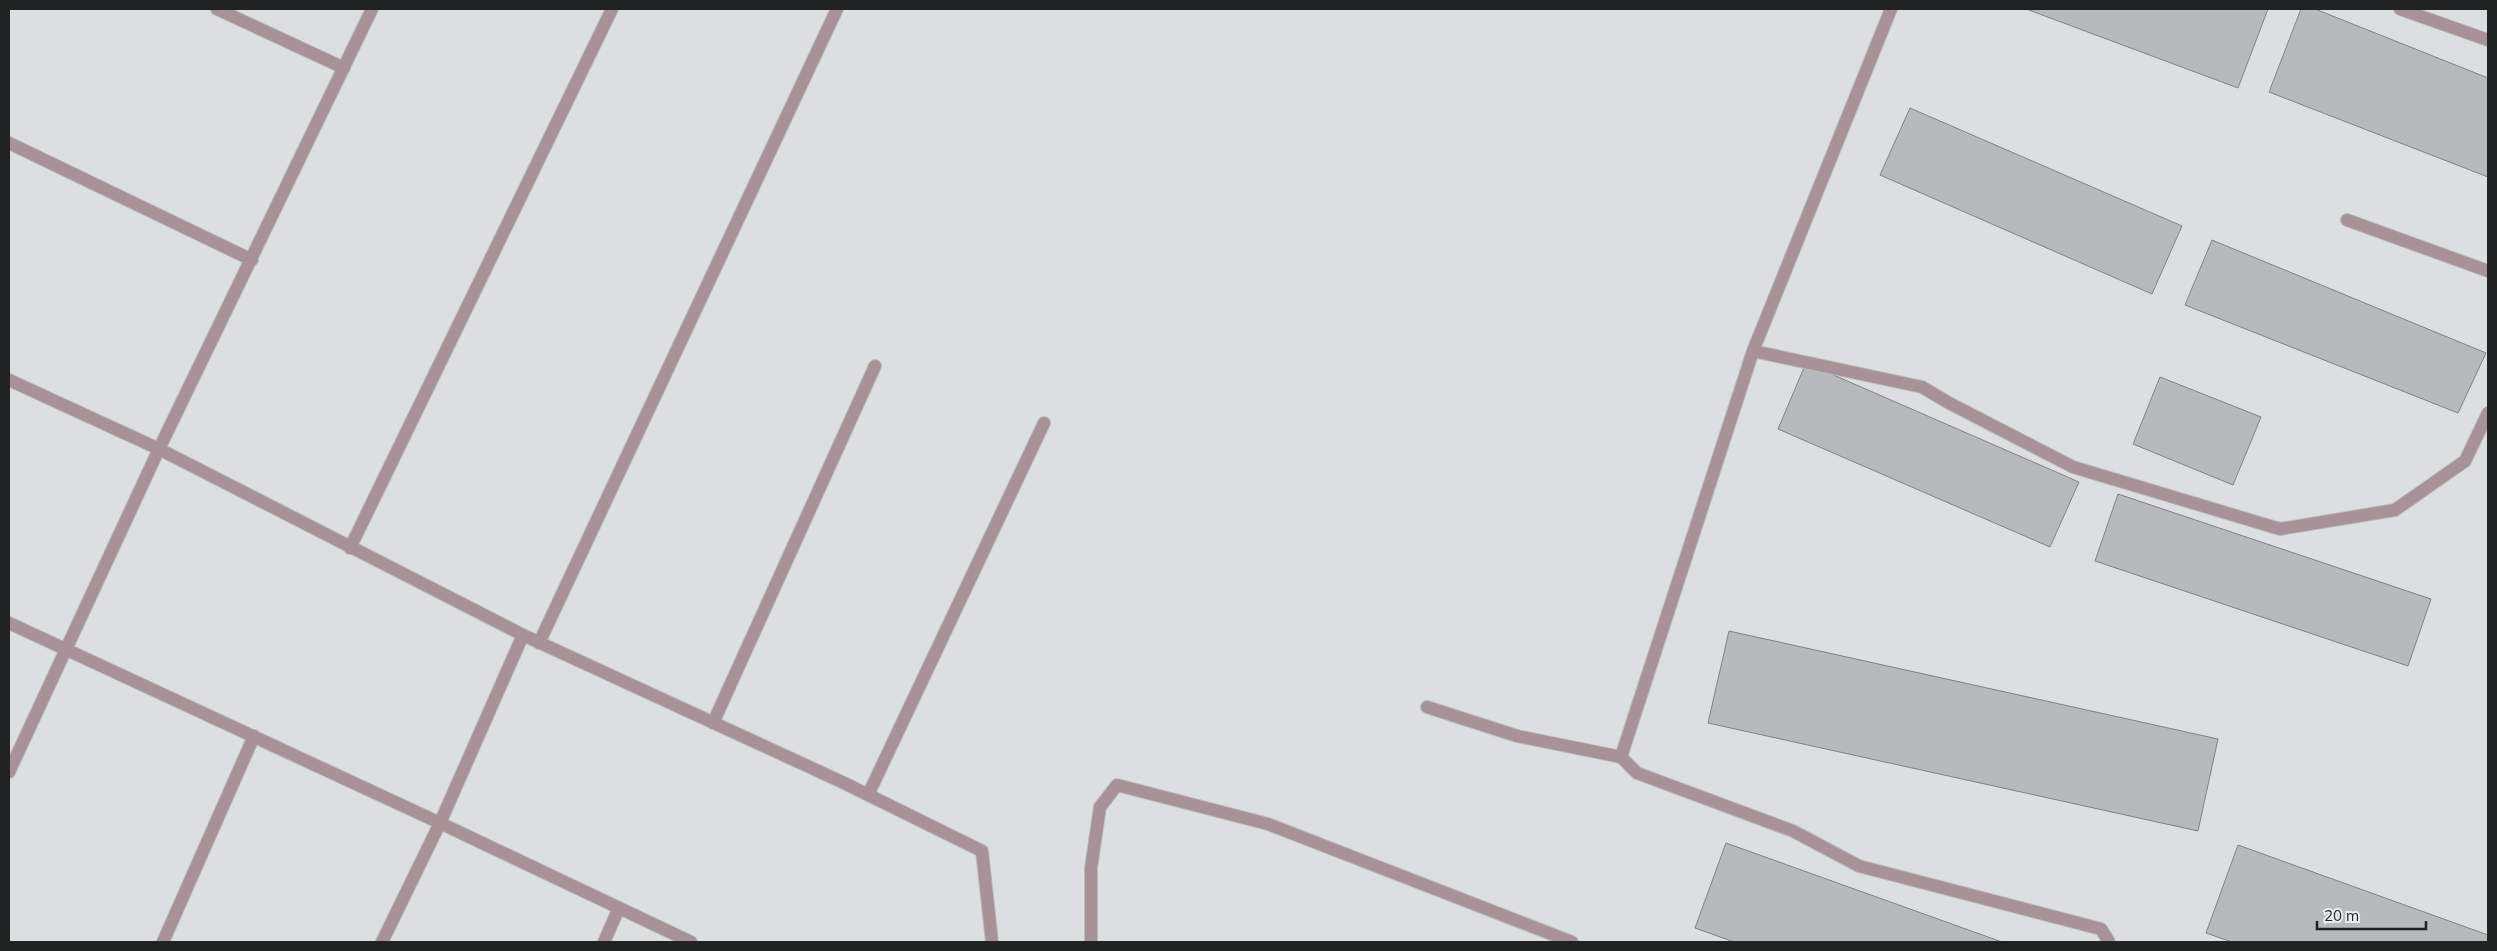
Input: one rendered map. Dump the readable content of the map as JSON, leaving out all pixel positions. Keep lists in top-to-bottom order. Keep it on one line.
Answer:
{"scale_bar":"20 m"}
